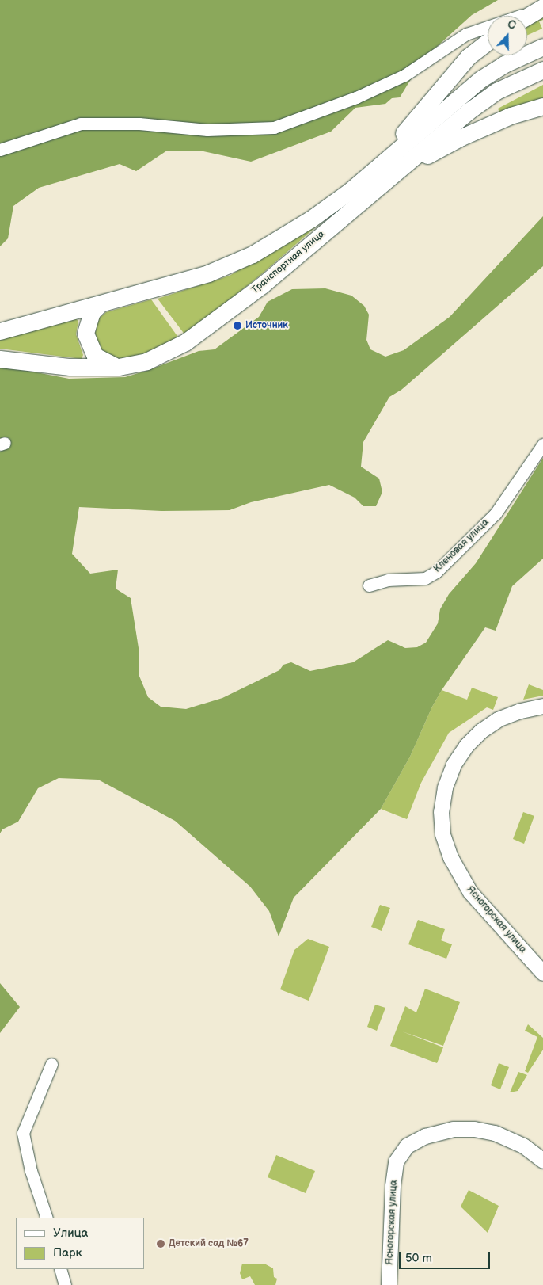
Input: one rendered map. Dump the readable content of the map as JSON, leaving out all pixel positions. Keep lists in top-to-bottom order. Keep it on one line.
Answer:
{"streets":{"main road":["Транспортная улица"],"street":["Кленовая улица","Ясногорская улица"]},"places":["Источник","Детский сад №67"],"legend":["Улица","Парк"],"scale_bar":"50 m","north":"top"}
